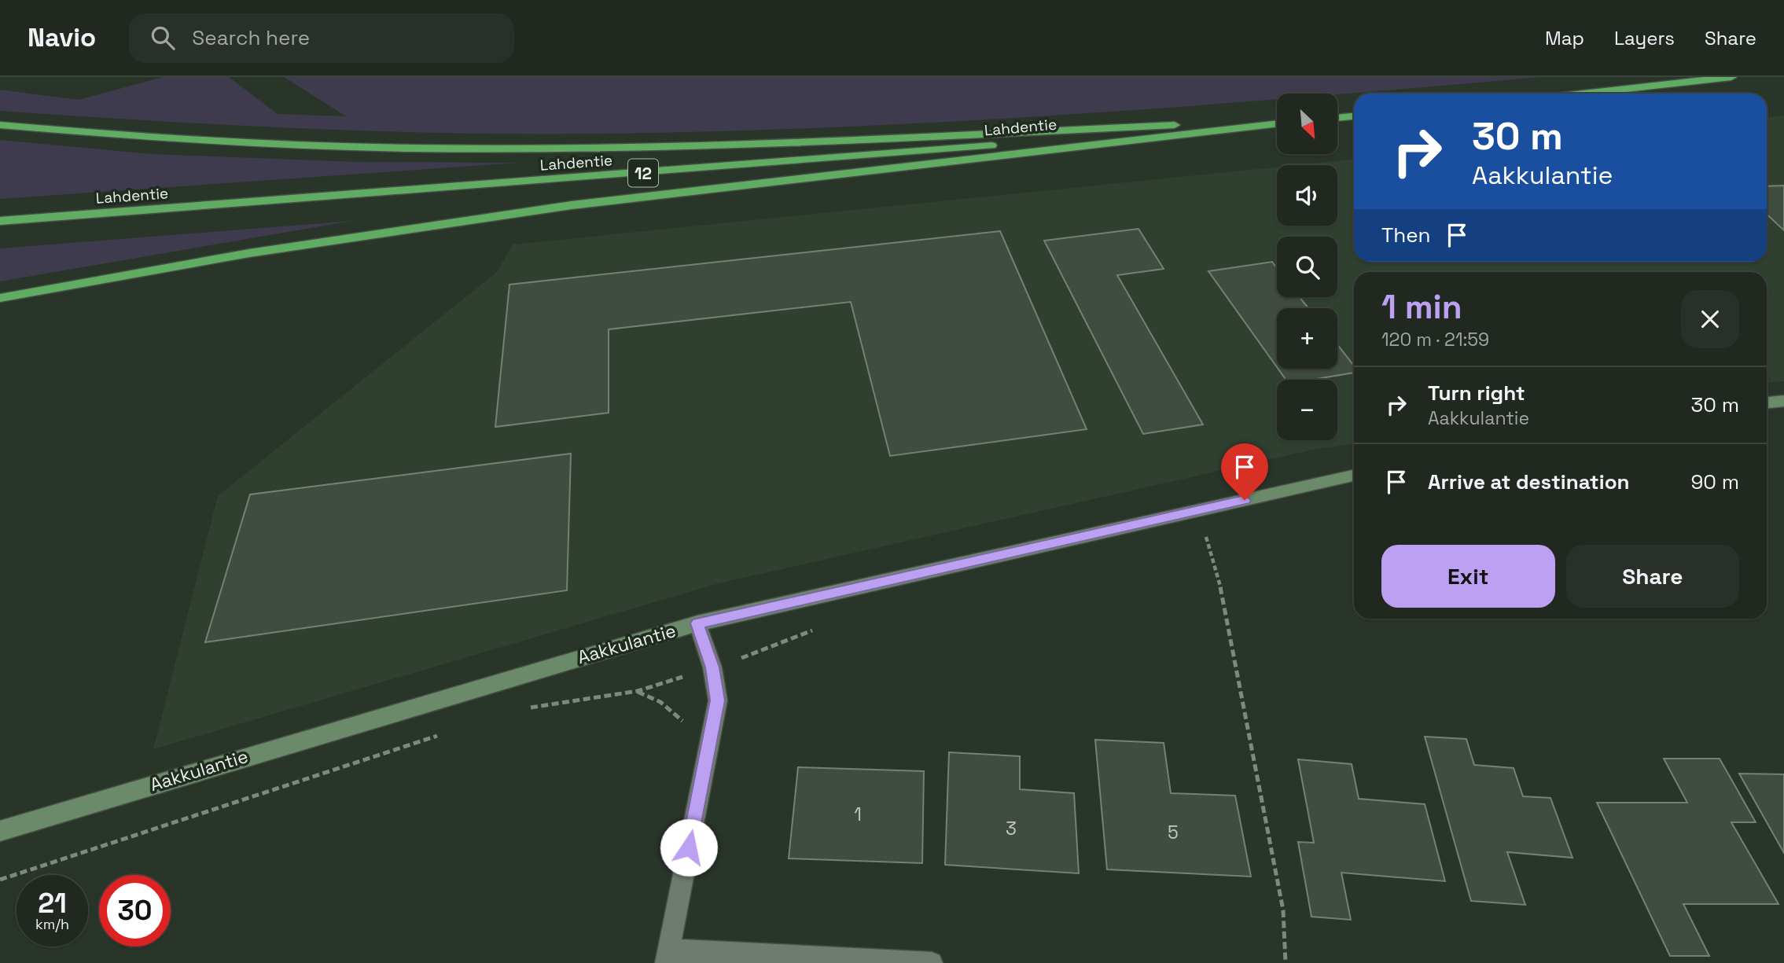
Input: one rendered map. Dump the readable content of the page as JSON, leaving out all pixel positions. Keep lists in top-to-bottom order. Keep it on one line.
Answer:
{"streets":{"highway":["Lahdentie","12"],"street":["Aakkulantie"]},"house_numbers":["1","3","5"],"north":"bottom right","page":{"header":"Navio","search":"Search here","nav":["Map","Layers","Share"],"map_buttons":["+","−"],"turn":["30 m","Aakkulantie"],"then":"Then","heading":["1 min","120 m · 21:59"],"list":[{"name":"Turn right","note":"Aakkulantie","value":"30 m"},{"name":"Arrive at destination","value":"90 m"}],"buttons":["Exit","Share"],"speed":"21 km/h","limit":"30"}}
